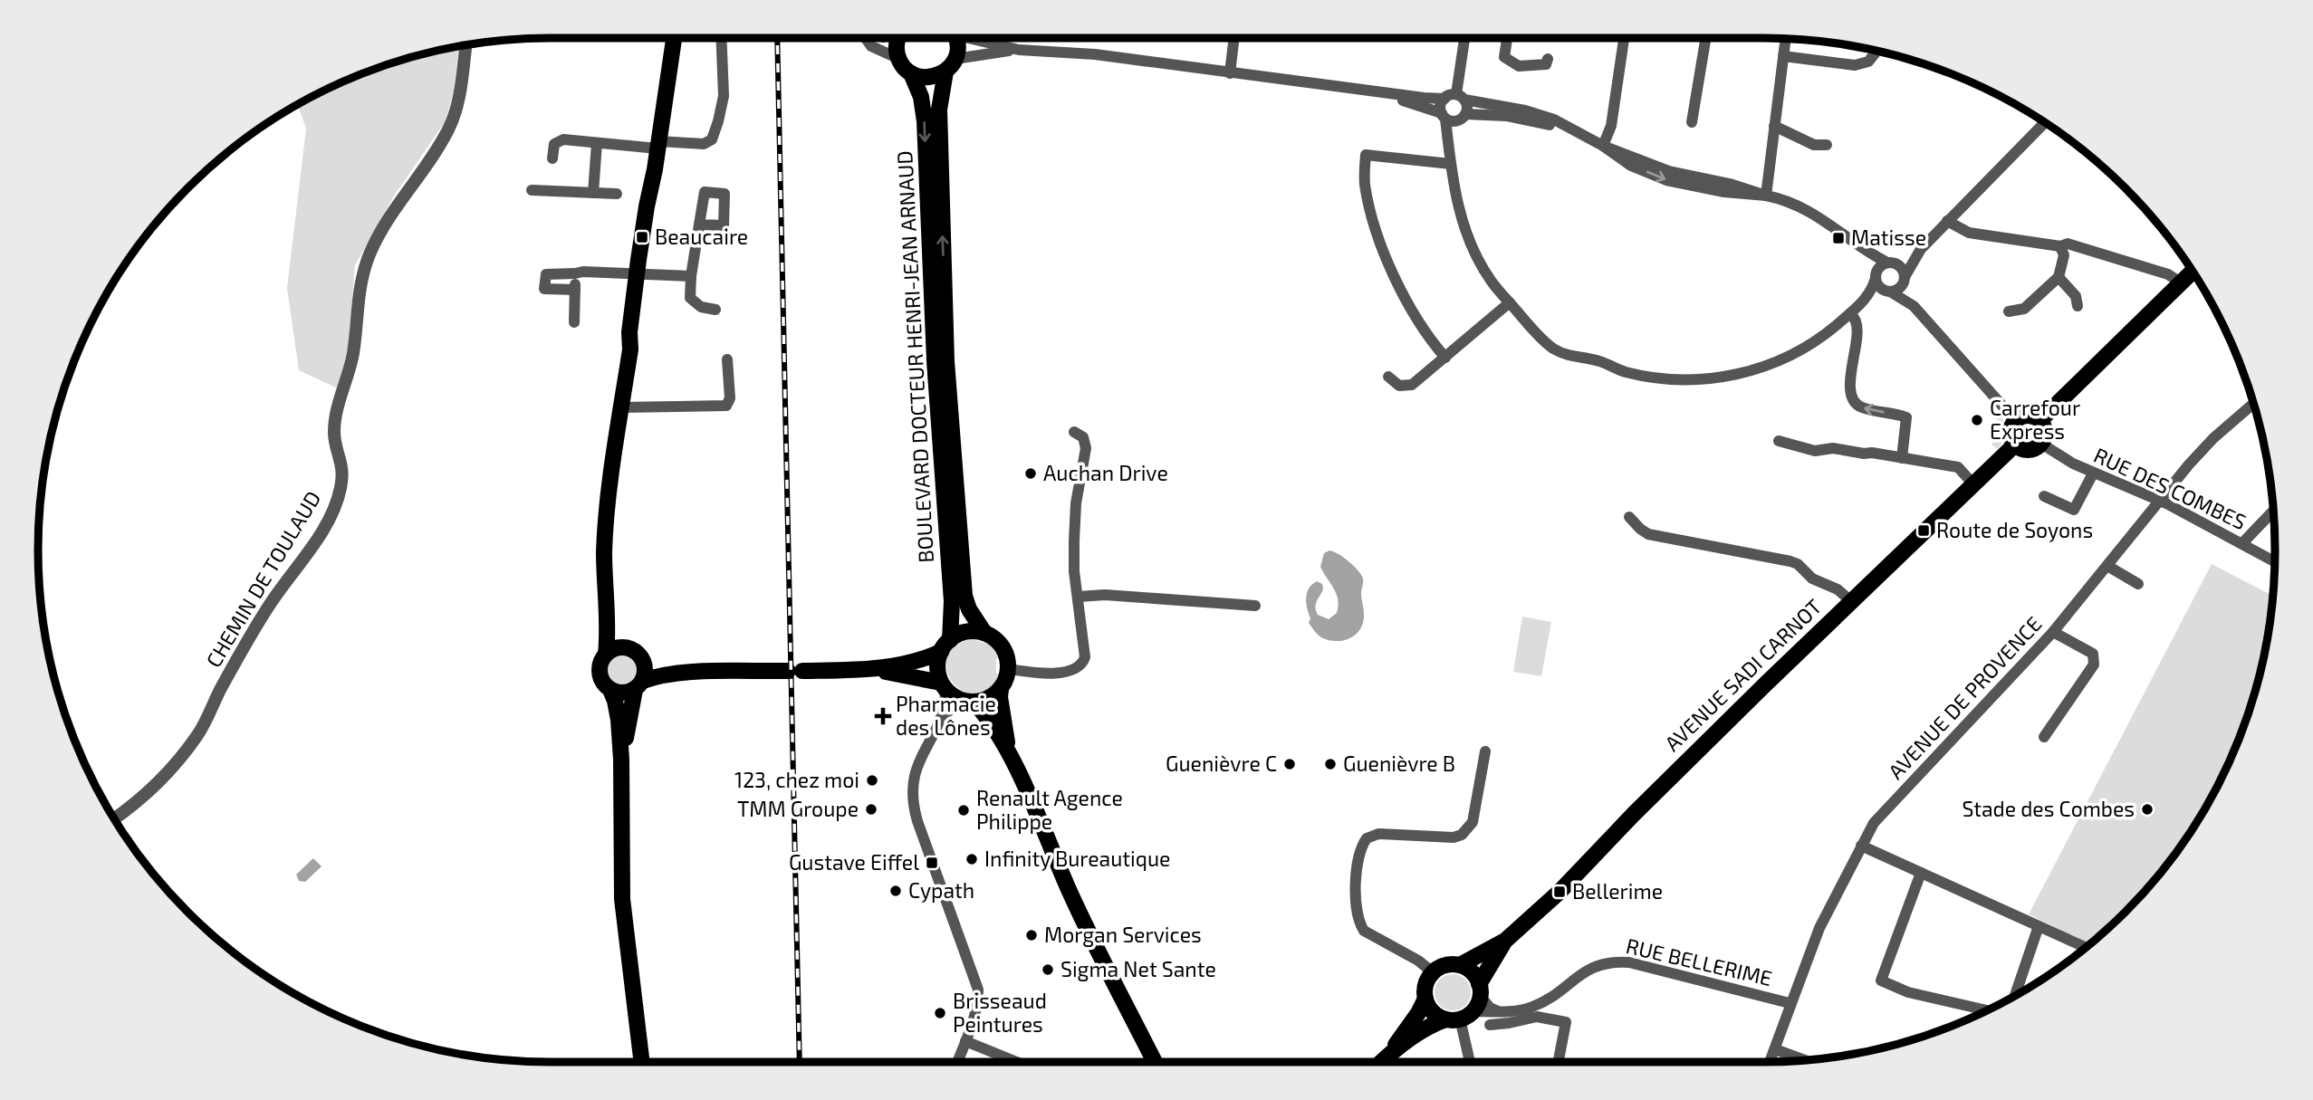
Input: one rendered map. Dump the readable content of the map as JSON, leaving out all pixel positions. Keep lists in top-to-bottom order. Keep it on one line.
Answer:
{"streets":{"main road":["BOULEVARD DOCTEUR HENRI-JEAN ARNAUD","AVENUE SADI CARNOT"],"street":["RUE DES COMBES","CHEMIN DE TOULAUD","AVENUE DE PROVENCE","RUE BELLERIME"]},"crossings":[["RUE DES COMBES","AVENUE SADI CARNOT"],["RUE DES COMBES","AVENUE DE PROVENCE"],["AVENUE SADI CARNOT","RUE BELLERIME"],["AVENUE DE PROVENCE","RUE BELLERIME"]],"places":{"transit":["Beaucaire","Matisse","Route de Soyons","Gustave Eiffel","Bellerime"],"other":["Carrefour Express","Auchan Drive","Guenièvre C","Guenièvre B","123, chez moi","TMM Groupe","Stade des Combes","Renault Agence Philippe","Infinity Bureautique","Cypath","Morgan Services","Sigma Net Sante","Brisseaud Peintures"],"health":["Pharmacie des Lônes"]}}
